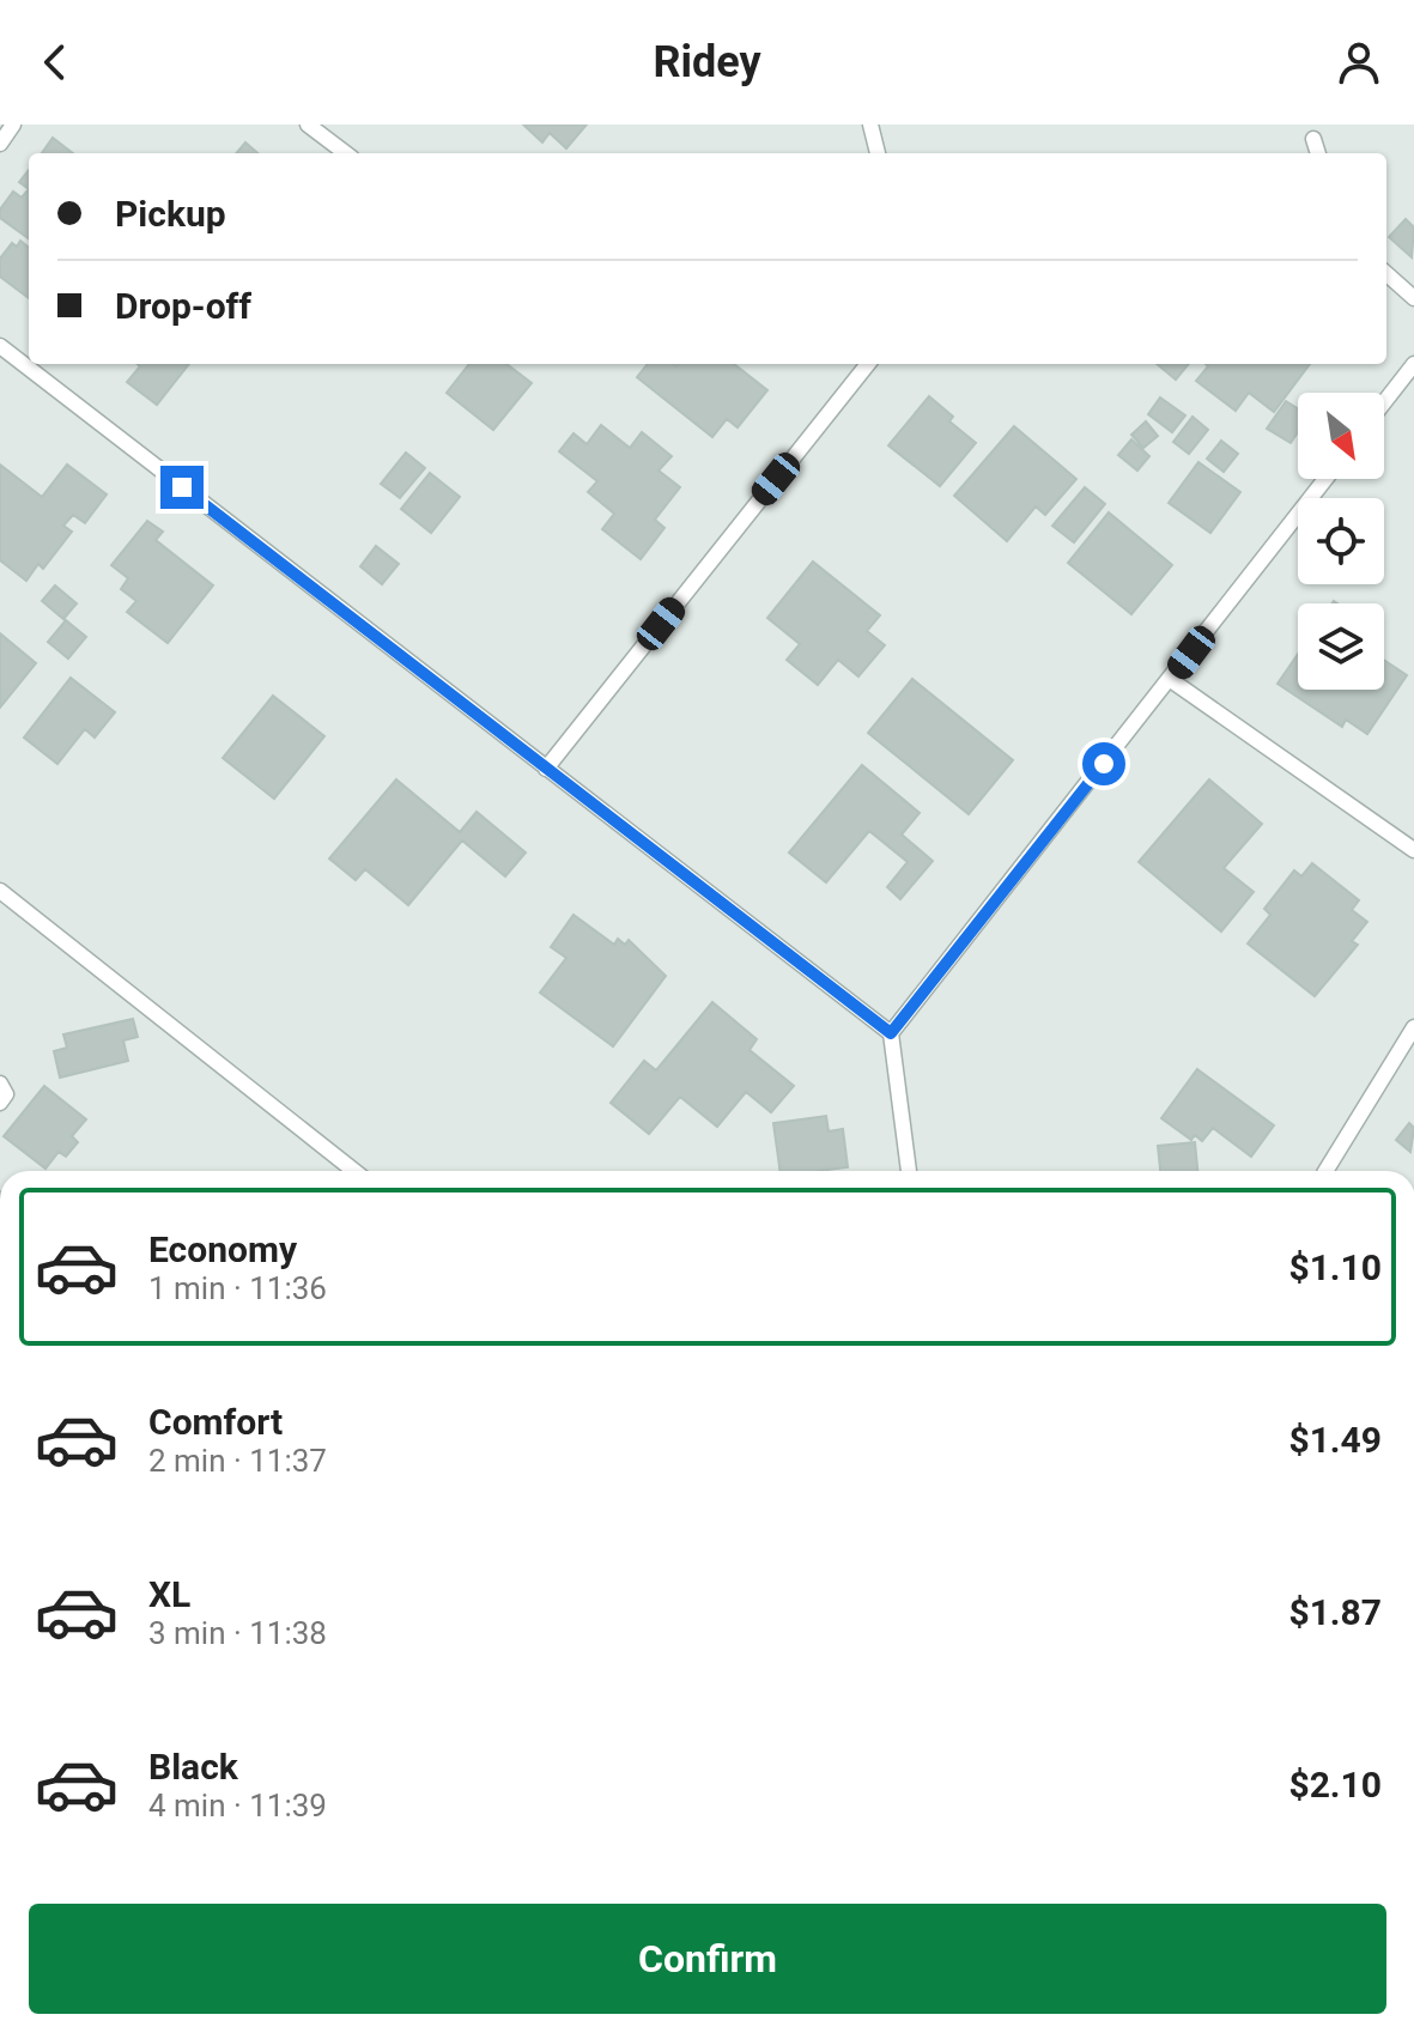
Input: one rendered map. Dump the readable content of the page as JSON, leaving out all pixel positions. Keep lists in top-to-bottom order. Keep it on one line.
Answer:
{"north":"bottom right","page":{"header":"Ridey","banner":["Pickup","Drop-off"],"list":[{"name":"Economy","note":"1 min · 11:36","value":"$1.10"},{"name":"Comfort","note":"2 min · 11:37","value":"$1.49"},{"name":"XL","note":"3 min · 11:38","value":"$1.87"},{"name":"Black","note":"4 min · 11:39","value":"$2.10"}],"buttons":"Confirm"}}
